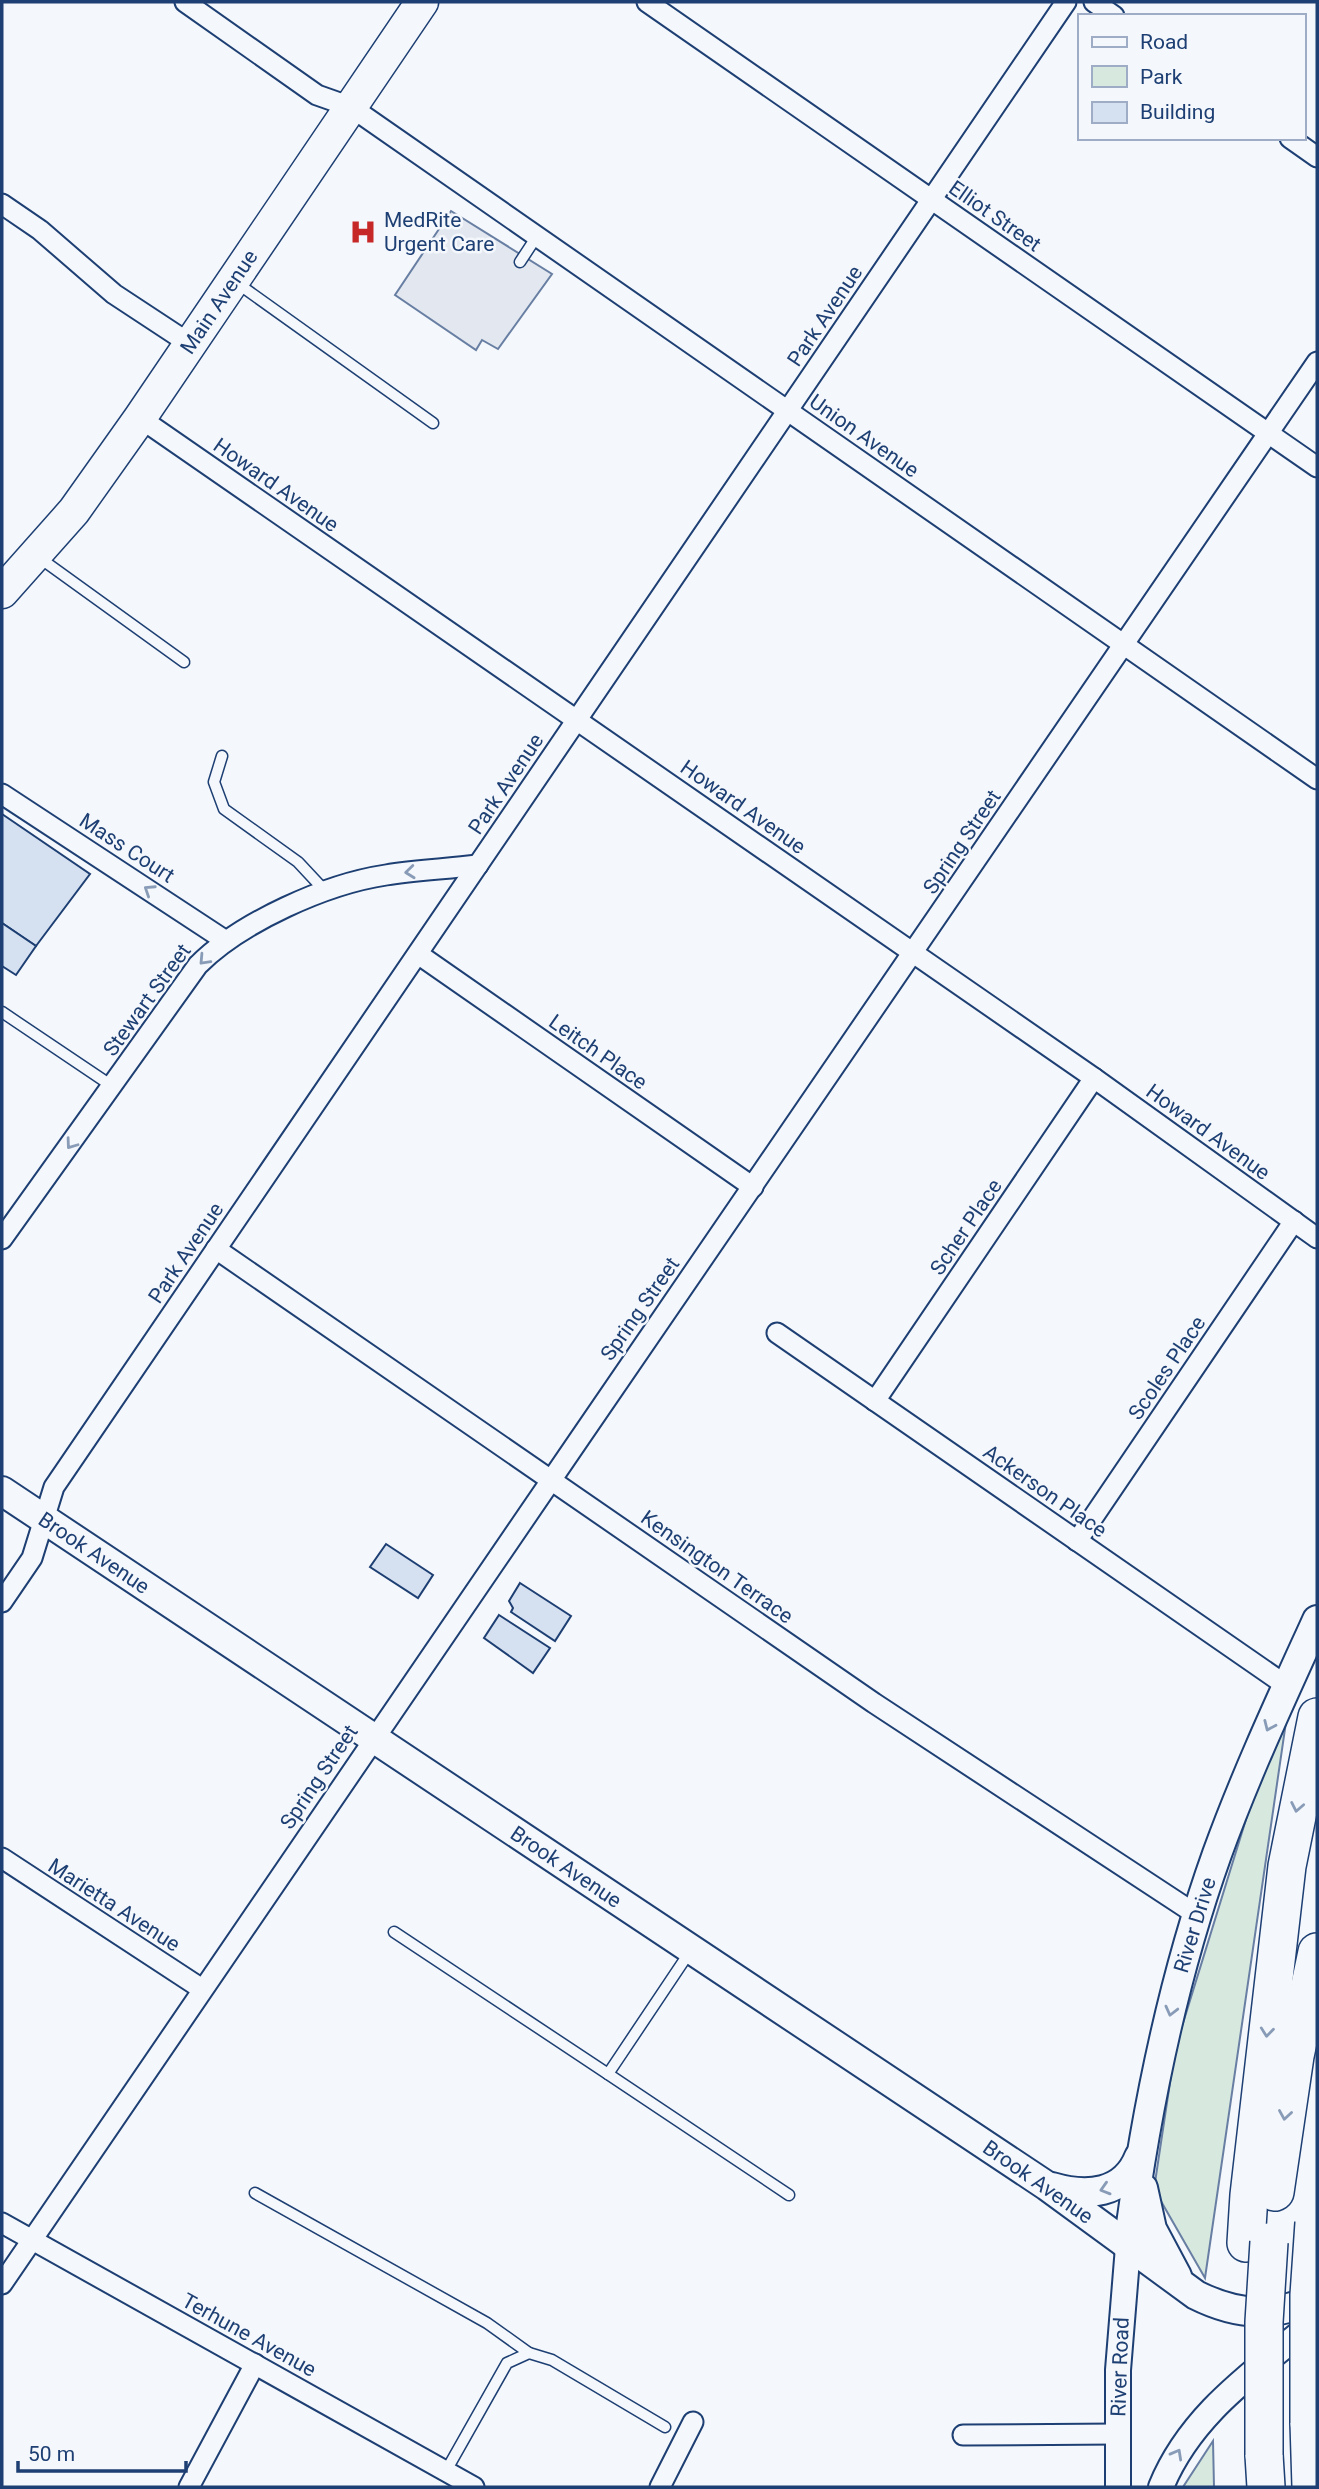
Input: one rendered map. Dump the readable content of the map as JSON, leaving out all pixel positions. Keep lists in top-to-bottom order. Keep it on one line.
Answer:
{"streets":{"main road":["Main Avenue","Brook Avenue","River Drive"],"street":["Elliot Street","Park Avenue","Union Avenue","Howard Avenue","Spring Street","Mass Court","Stewart Street","Leitch Place","Scher Place","Scoles Place","Ackerson Place","Kensington Terrace","Marietta Avenue","Terhune Avenue","River Road"]},"crossings":[["Elliot Street","Park Avenue"],["Elliot Street","Spring Street"],["Main Avenue","Union Avenue"],["Main Avenue","Howard Avenue"],["Park Avenue","Union Avenue"],["Park Avenue","Howard Avenue"],["Park Avenue","Stewart Street"],["Park Avenue","Leitch Place"],["Park Avenue","Brook Avenue"],["Park Avenue","Kensington Terrace"],["Union Avenue","Spring Street"],["Howard Avenue","Spring Street"],["Howard Avenue","Scher Place"],["Howard Avenue","Scoles Place"],["Spring Street","Leitch Place"],["Spring Street","Brook Avenue"],["Spring Street","Kensington Terrace"],["Spring Street","Marietta Avenue"],["Spring Street","Terhune Avenue"],["Mass Court","Stewart Street"],["Scher Place","Ackerson Place"],["Scoles Place","Ackerson Place"],["Ackerson Place","River Drive"],["Brook Avenue","River Drive"],["Brook Avenue","River Road"],["Kensington Terrace","River Drive"],["River Drive","River Road"]],"one_way":["Mass Court","Stewart Street","River Drive"],"places":{"hospital":["MedRite Urgent Care"]},"legend":["Road","Park","Building"],"scale_bar":"50 m"}
